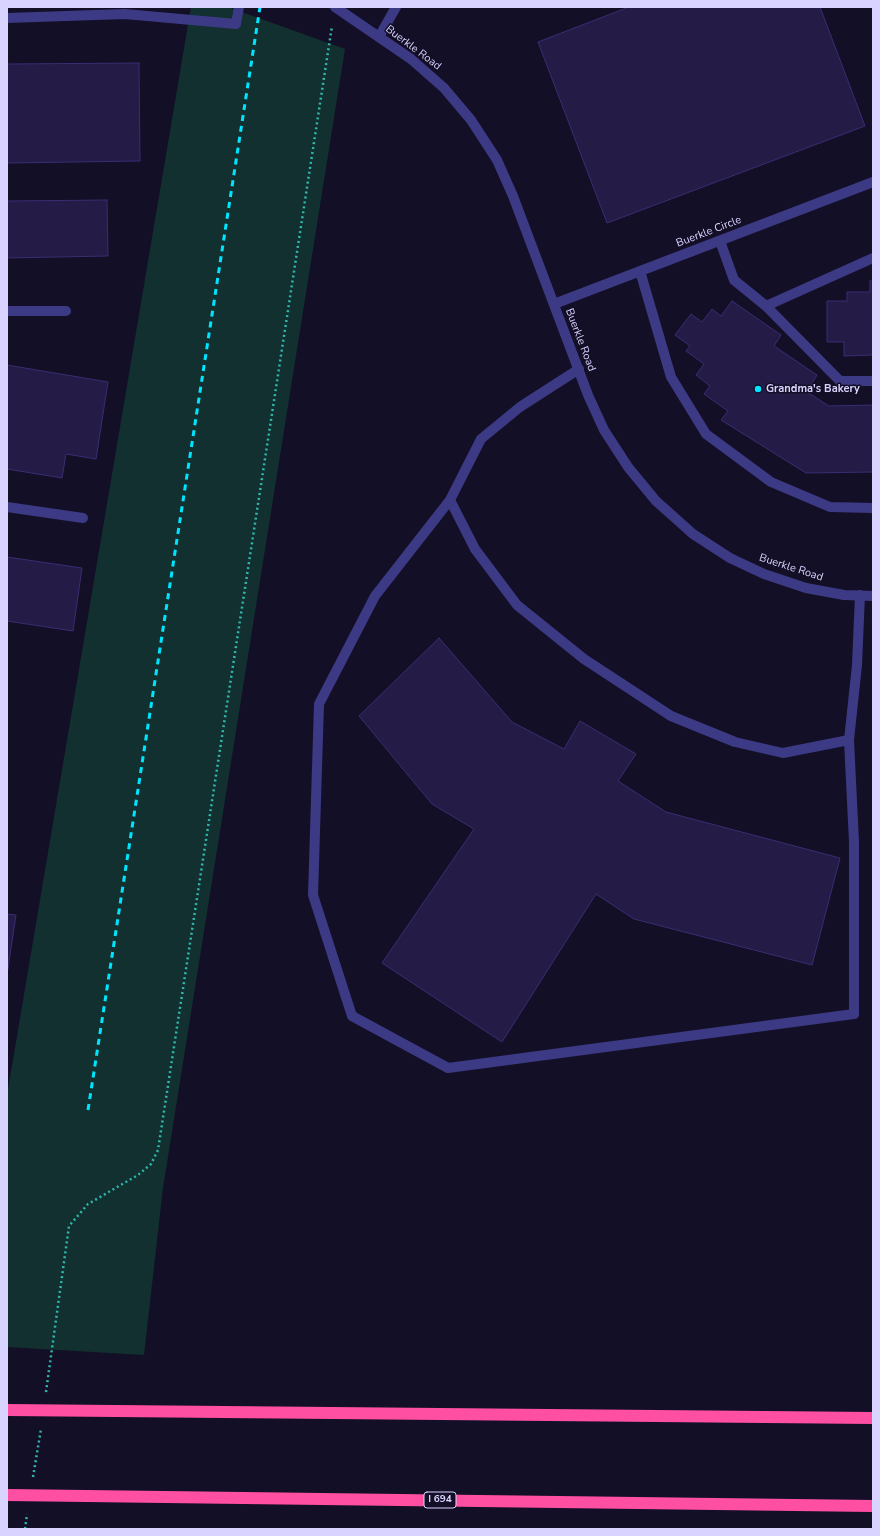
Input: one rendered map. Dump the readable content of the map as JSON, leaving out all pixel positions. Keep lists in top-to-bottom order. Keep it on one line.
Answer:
{"streets":{"highway":["I 694"],"street":["Buerkle Road","Buerkle Circle"]},"crossings":[["Buerkle Road","Buerkle Circle"]],"places":["Grandma's Bakery"]}
